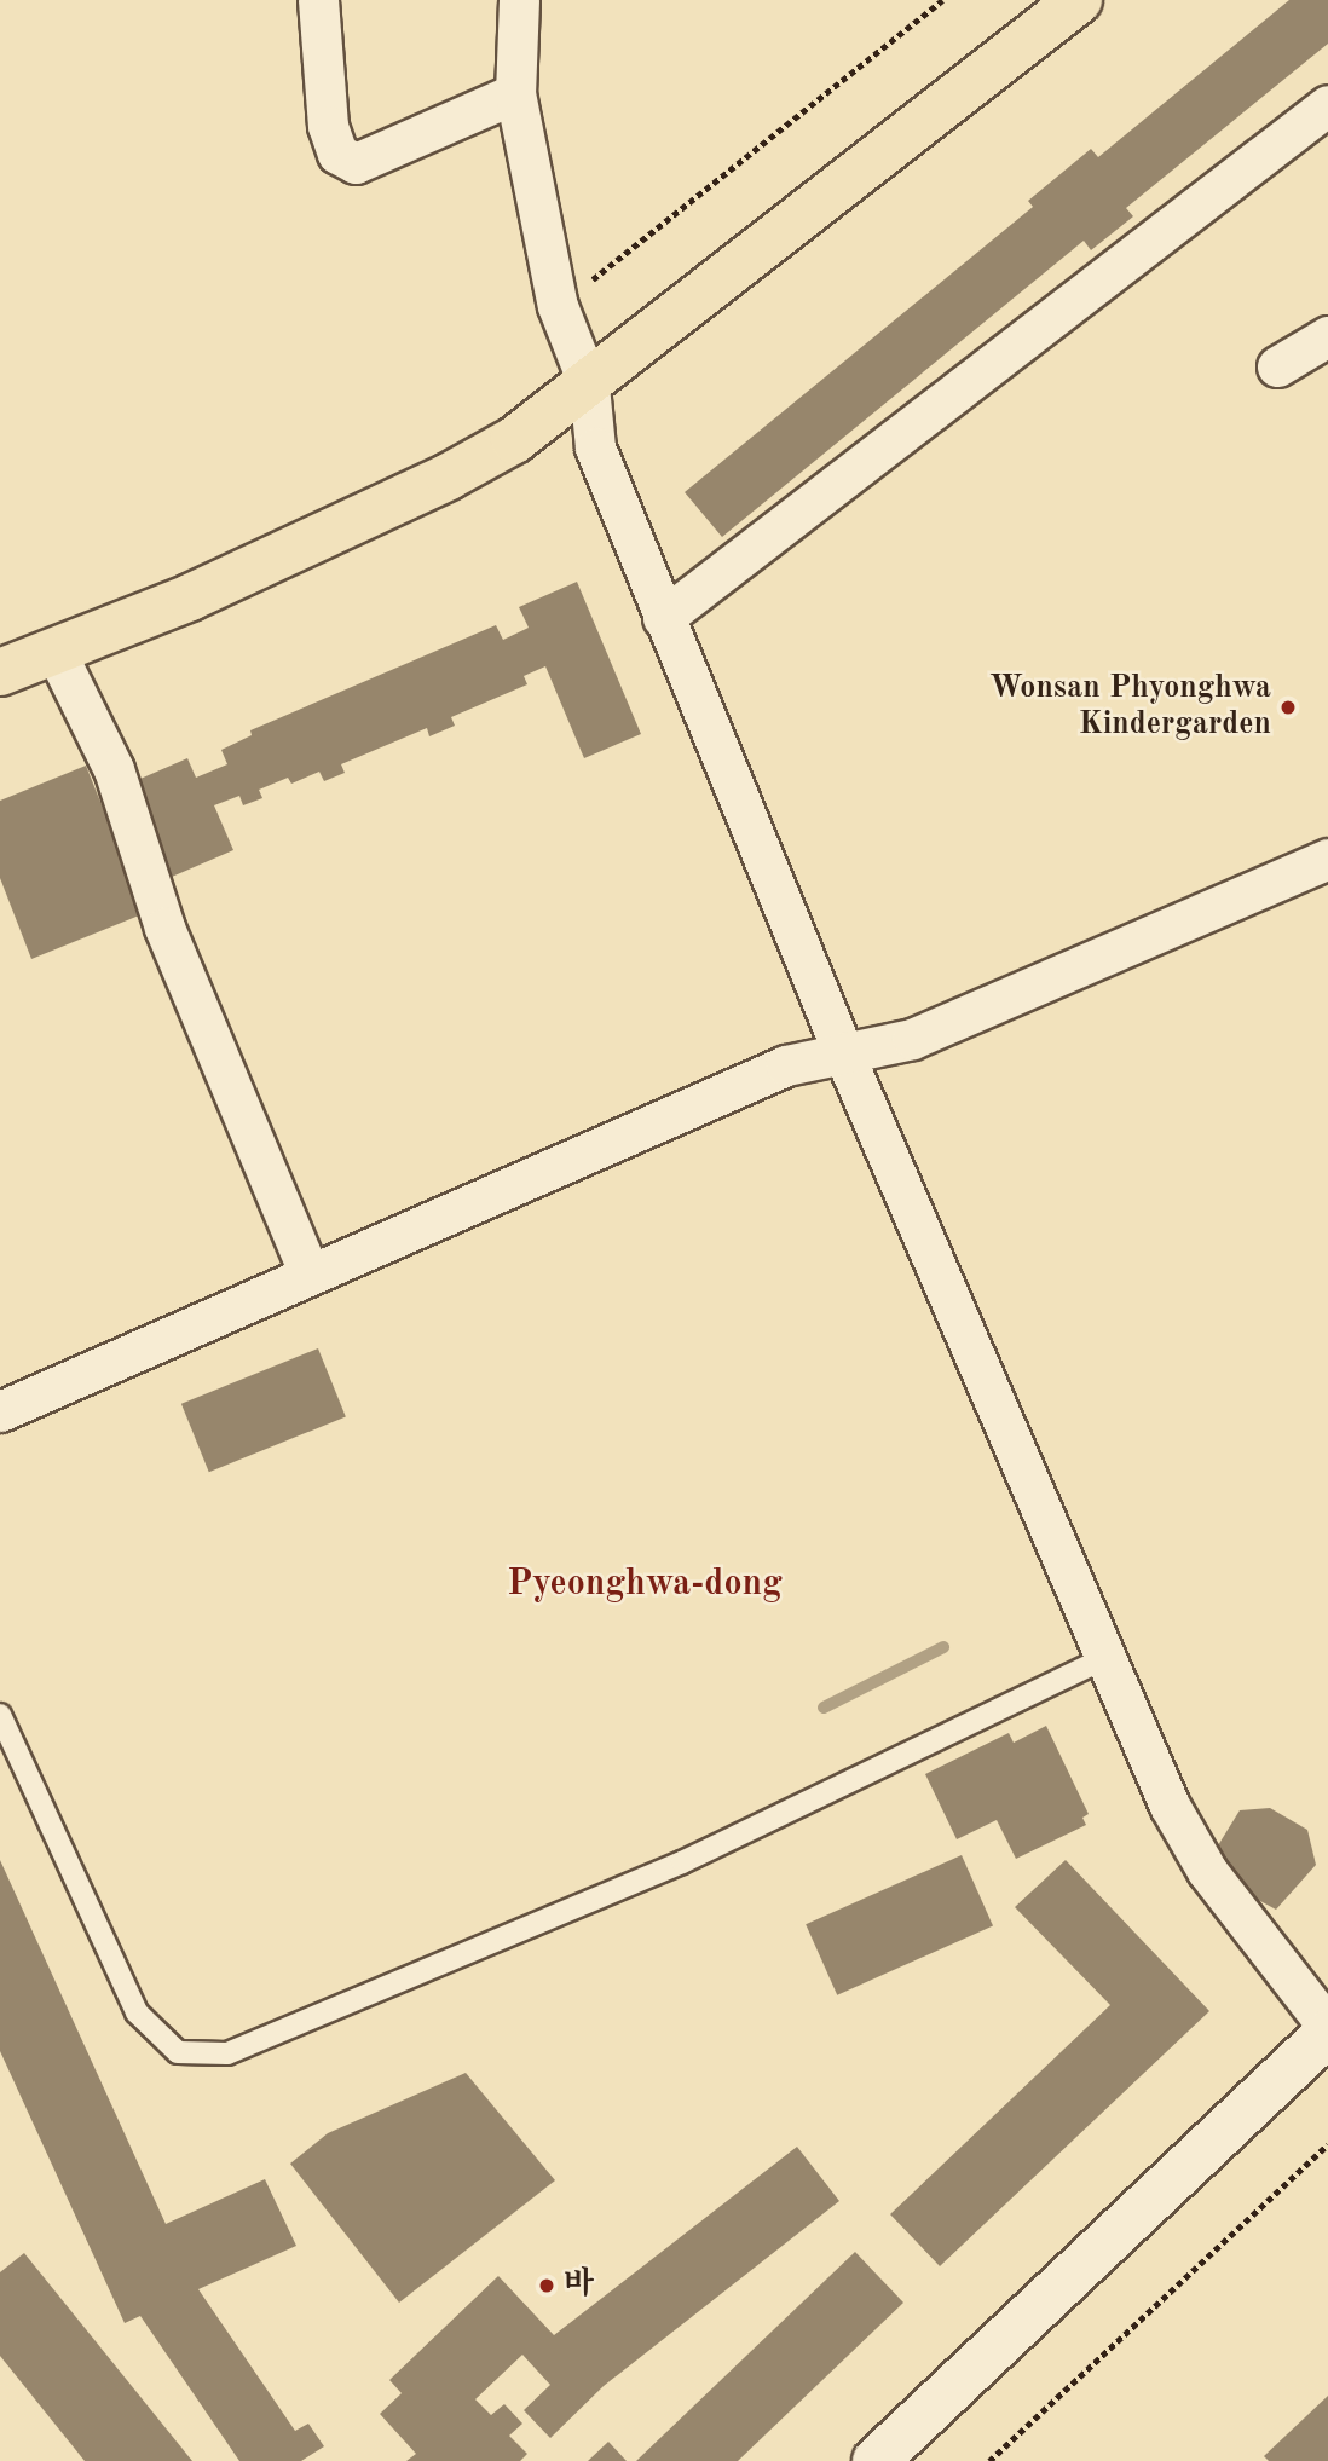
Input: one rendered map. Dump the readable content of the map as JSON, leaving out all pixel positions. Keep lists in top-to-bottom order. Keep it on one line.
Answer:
{"districts":["Pyeonghwa-dong"],"places":["Wonsan Phyonghwa Kindergarden","바"]}
